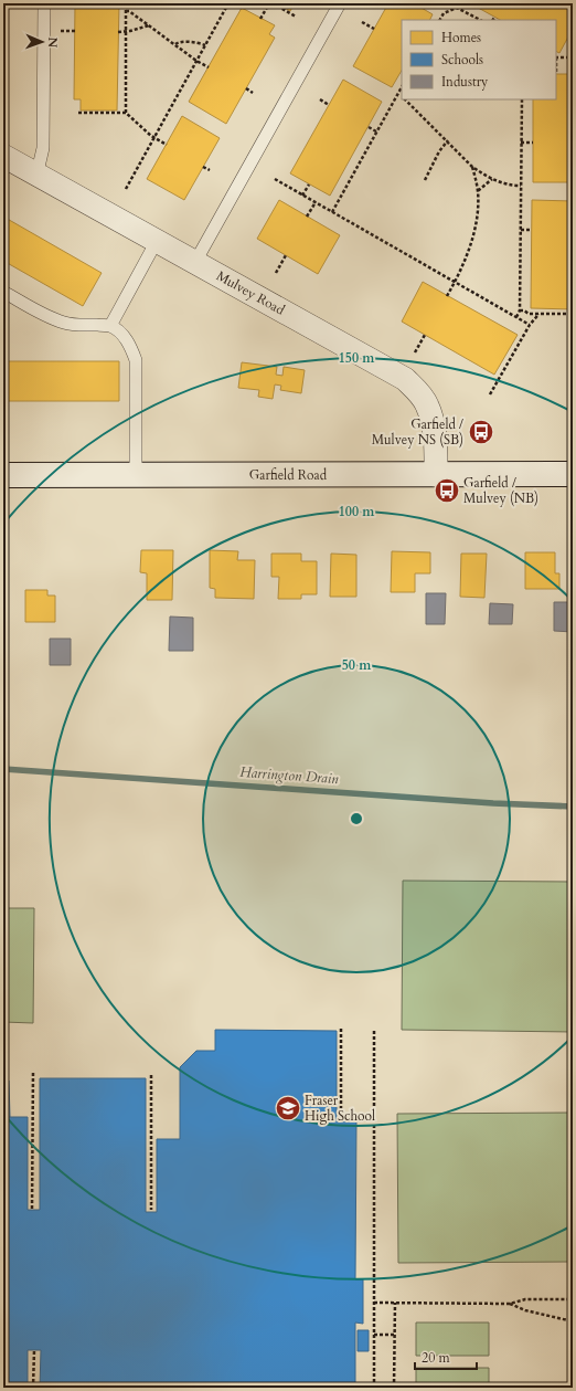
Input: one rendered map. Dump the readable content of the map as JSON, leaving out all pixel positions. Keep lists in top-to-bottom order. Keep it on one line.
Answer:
{"streets":{"main road":["Garfield Road"],"street":["Mulvey Road"]},"crossings":[["Mulvey Road","Garfield Road"]],"water":["Harrington Drain"],"places":{"bus stop":["Garfield / Mulvey NS (SB)","Garfield / Mulvey (NB)"],"school or university":["Fraser High School"]},"legend":["Homes","Schools","Industry"],"scale_bar":"20 m","north":"right","rings":["150 m","100 m","50 m"]}
